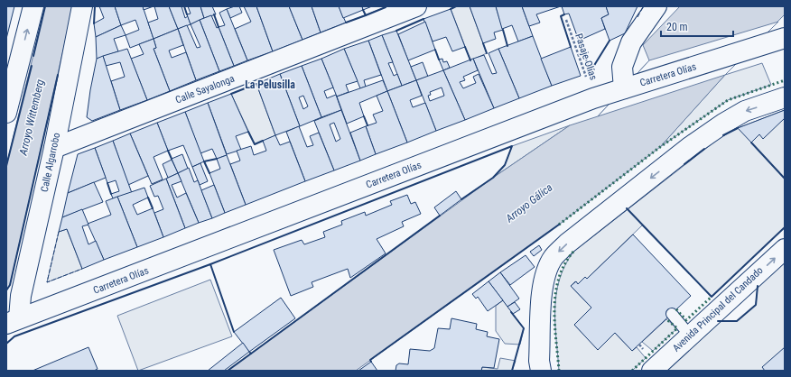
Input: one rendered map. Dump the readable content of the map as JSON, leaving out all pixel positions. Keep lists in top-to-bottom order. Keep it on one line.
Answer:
{"streets":{"street":["Carretera Olías","Calle Sayalonga","Calle Algarrobo","Avenida Principal del Candado"],"path":["Pasaje Olías"]},"crossings":[["Pasaje Olías","Carretera Olías"],["Carretera Olías","Calle Algarrobo"],["Calle Sayalonga","Calle Algarrobo"]],"districts":["La Pelusilla"],"water":["Arroyo Wittemberg","Arroyo Gálica"],"scale_bar":"20 m"}
